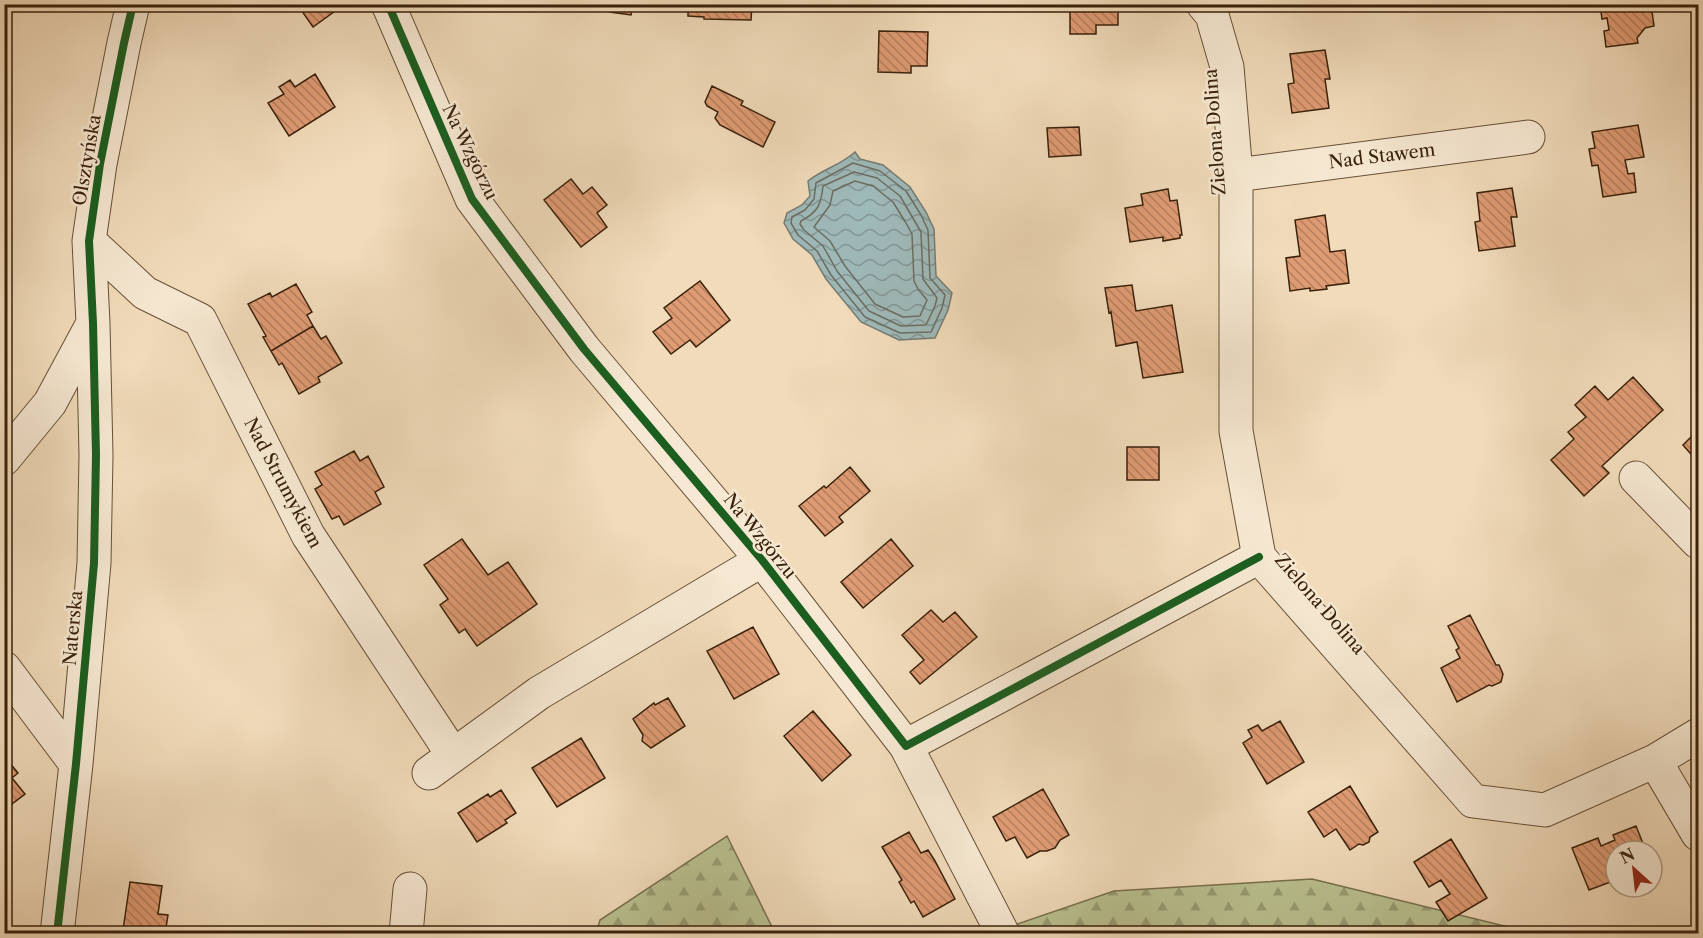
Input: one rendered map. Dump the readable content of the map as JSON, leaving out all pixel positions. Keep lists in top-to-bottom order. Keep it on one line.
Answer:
{"streets":{"street":["Zielona Dolina","Na Wzgórzu","Nad Stawem","Olsztyńska","Nad Strumykiem","Naterska"]},"crossings":[["Zielona Dolina","Nad Stawem"],["Na Wzgórzu","Nad Strumykiem"],["Olsztyńska","Nad Strumykiem"],["Olsztyńska","Naterska"]],"north":"top left"}
